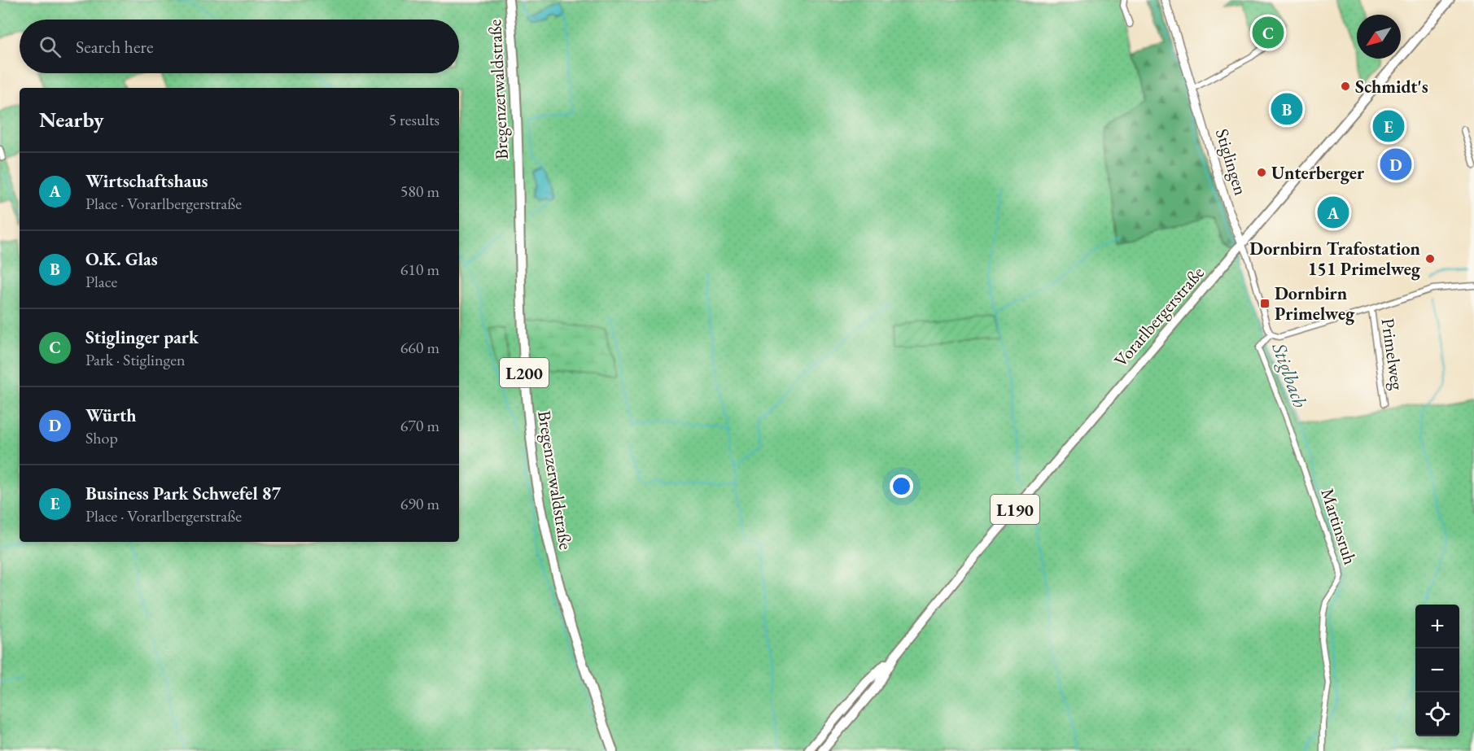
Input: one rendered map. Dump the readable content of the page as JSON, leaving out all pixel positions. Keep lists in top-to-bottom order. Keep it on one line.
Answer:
{"streets":{"main road":["Bregenzerwaldstraße","Stiglingen","Vorarlbergerstraße","L200","L190"],"street":["Primelweg","Martinsruh"]},"crossings":[["Stiglingen","Vorarlbergerstraße"],["Primelweg","Martinsruh"]],"water":["Stiglbach"],"places":{"other":["Schmidt's","Unterberger","Dornbirn Trafostation 151 Primelweg"],"transit":["Dornbirn Primelweg"]},"north":"bottom left","page":{"pins":["C","B","E","D","A"],"search":"Search here","heading":["Nearby","5 results"],"list":[{"mark":"A","name":"Wirtschaftshaus","note":"Place · Vorarlbergerstraße","value":"580 m"},{"mark":"B","name":"O.K. Glas","note":"Place","value":"610 m"},{"mark":"C","name":"Stiglinger park","note":"Park · Stiglingen","value":"660 m"},{"mark":"D","name":"Würth","note":"Shop","value":"670 m"},{"mark":"E","name":"Business Park Schwefel 87","note":"Place · Vorarlbergerstraße","value":"690 m"}],"map_buttons":["+","−"]}}
